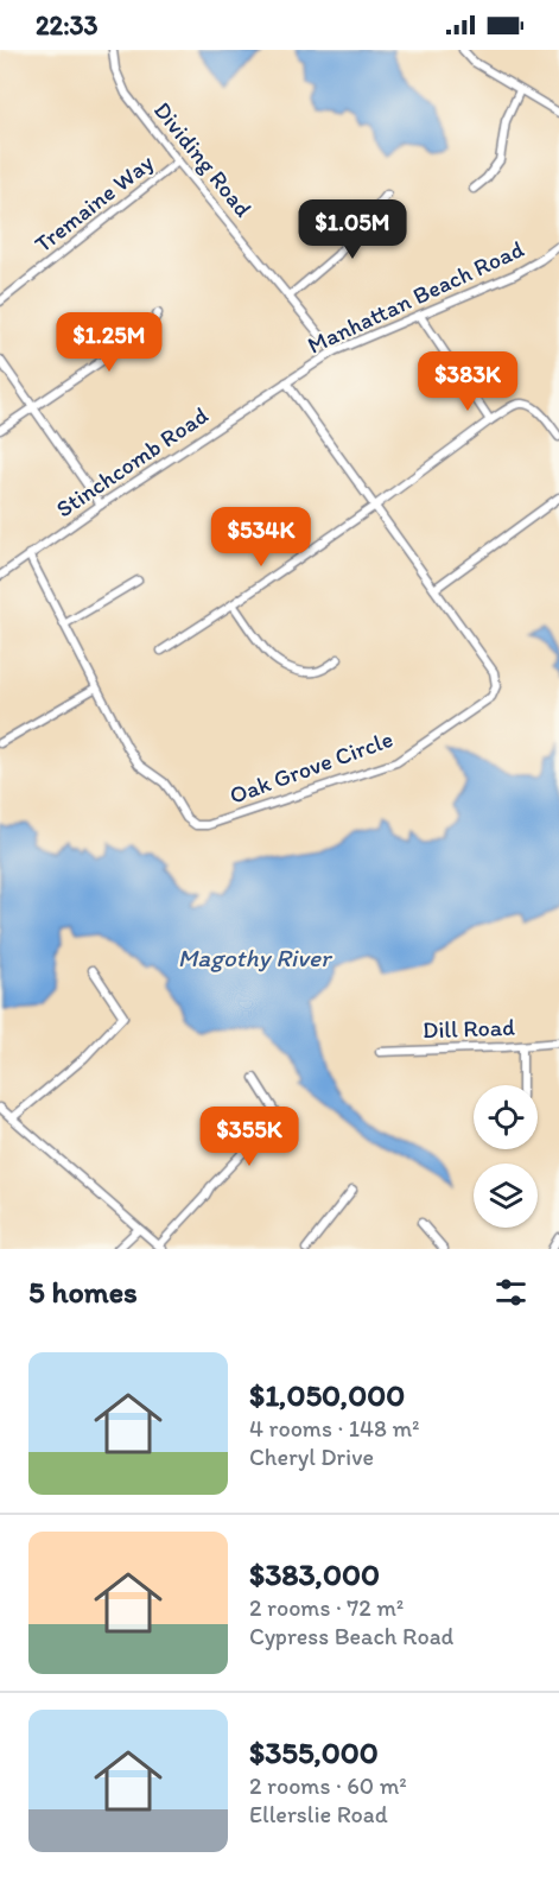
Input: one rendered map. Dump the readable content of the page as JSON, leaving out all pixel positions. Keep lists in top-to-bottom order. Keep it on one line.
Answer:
{"streets":{"street":["Dividing Road","Tremaine Way","Manhattan Beach Road","Stinchcomb Road","Oak Grove Circle","Dill Road"]},"crossings":[["Dividing Road","Tremaine Way"],["Dividing Road","Manhattan Beach Road"],["Manhattan Beach Road","Stinchcomb Road"],["Manhattan Beach Road","Oak Grove Circle"],["Stinchcomb Road","Oak Grove Circle"]],"water":["Magothy River"],"page":{"status":"22:33","price":["$1.05M","$1.25M","$383K","$534K","$355K"],"heading":"5 homes","list":[{"name":"$1,050,000","note":"4 rooms · 148 m² · Cheryl Drive"},{"name":"$383,000","note":"2 rooms · 72 m² · Cypress Beach Road"},{"name":"$355,000","note":"2 rooms · 60 m² · Ellerslie Road"}]}}
